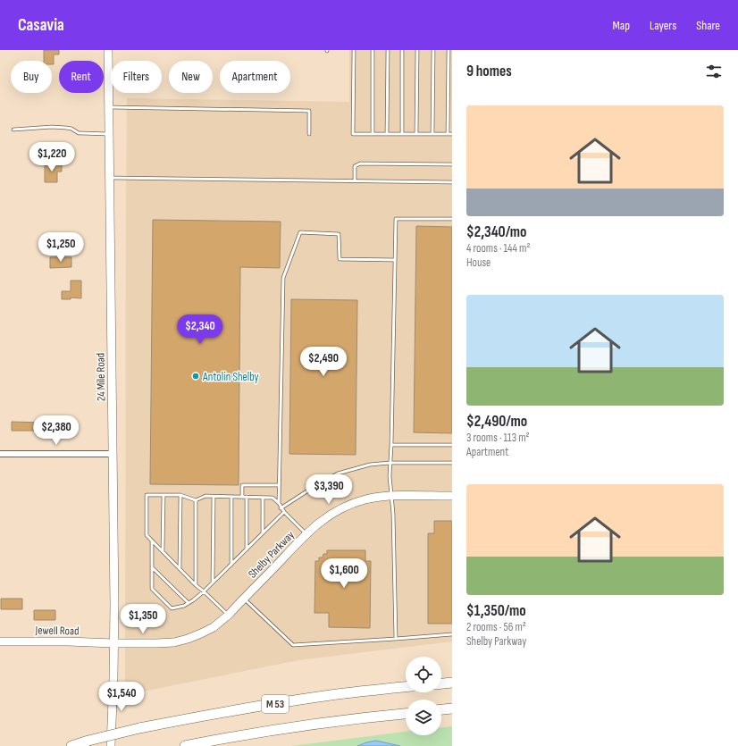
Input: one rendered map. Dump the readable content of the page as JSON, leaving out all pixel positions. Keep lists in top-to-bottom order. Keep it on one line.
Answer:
{"streets":{"highway":["M 53"],"street":["24 Mile Road","Shelby Parkway","Jewell Road"]},"crossings":[["24 Mile Road","Shelby Parkway"],["24 Mile Road","Jewell Road"],["Shelby Parkway","Jewell Road"]],"places":["Antolin Shelby"],"page":{"header":"Casavia","nav":["Map","Layers","Share"],"heading":"9 homes","chip":["Buy","Rent","Filters","New","Apartment"],"list":[{"name":"$2,340/mo","note":"4 rooms · 144 m² · House"},{"name":"$2,490/mo","note":"3 rooms · 113 m² · Apartment"},{"name":"$1,350/mo","note":"2 rooms · 56 m² · Shelby Parkway"}],"price":["$1,220","$1,250","$2,340","$2,490","$2,380","$3,390","$1,600","$1,350","$1,540"]}}
